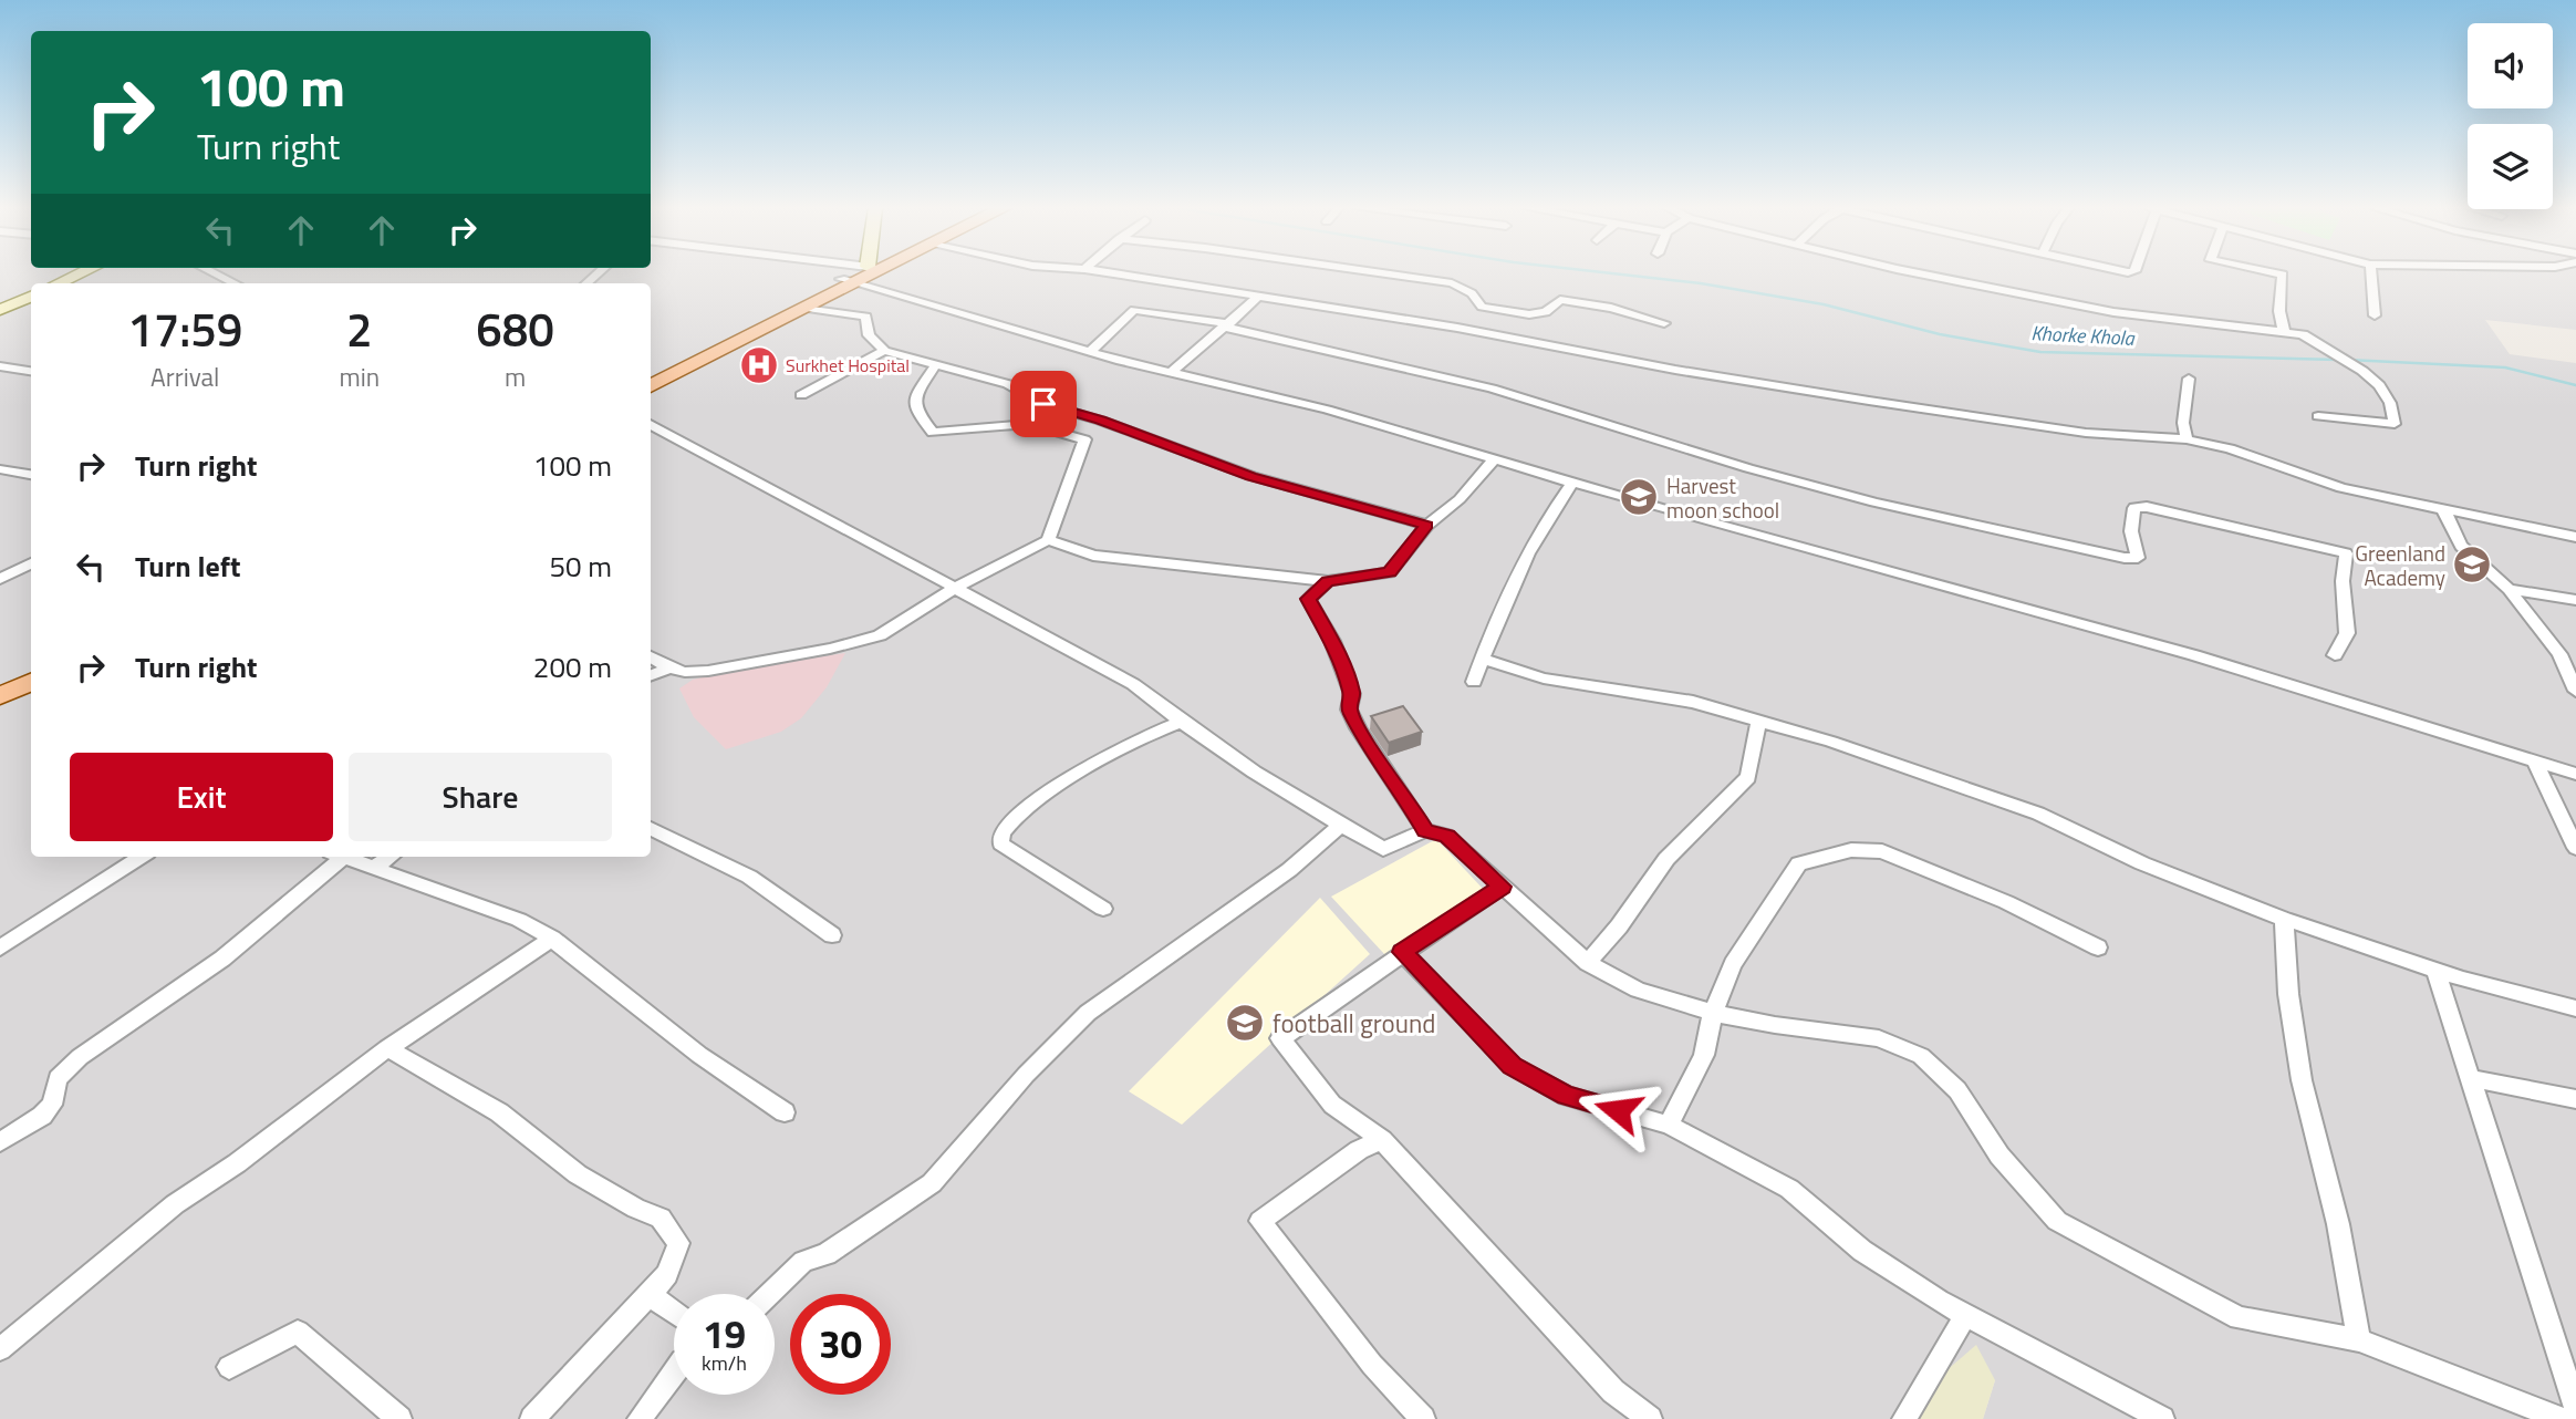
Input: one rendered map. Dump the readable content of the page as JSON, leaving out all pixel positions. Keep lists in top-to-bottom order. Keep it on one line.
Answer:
{"water":["Khorke Khola"],"places":{"hospital":["Surkhet Hospital"],"school or university":["Harvest moon school","Greenland Academy","football ground"]},"page":{"turn":["100 m","Turn right"],"eta":["17:59","Arrival","2","min","680","m"],"list":[{"name":"Turn right","value":"100 m"},{"name":"Turn left","value":"50 m"},{"name":"Turn right","value":"200 m"}],"buttons":["Exit","Share"],"speed":"19 km/h","limit":"30"}}
